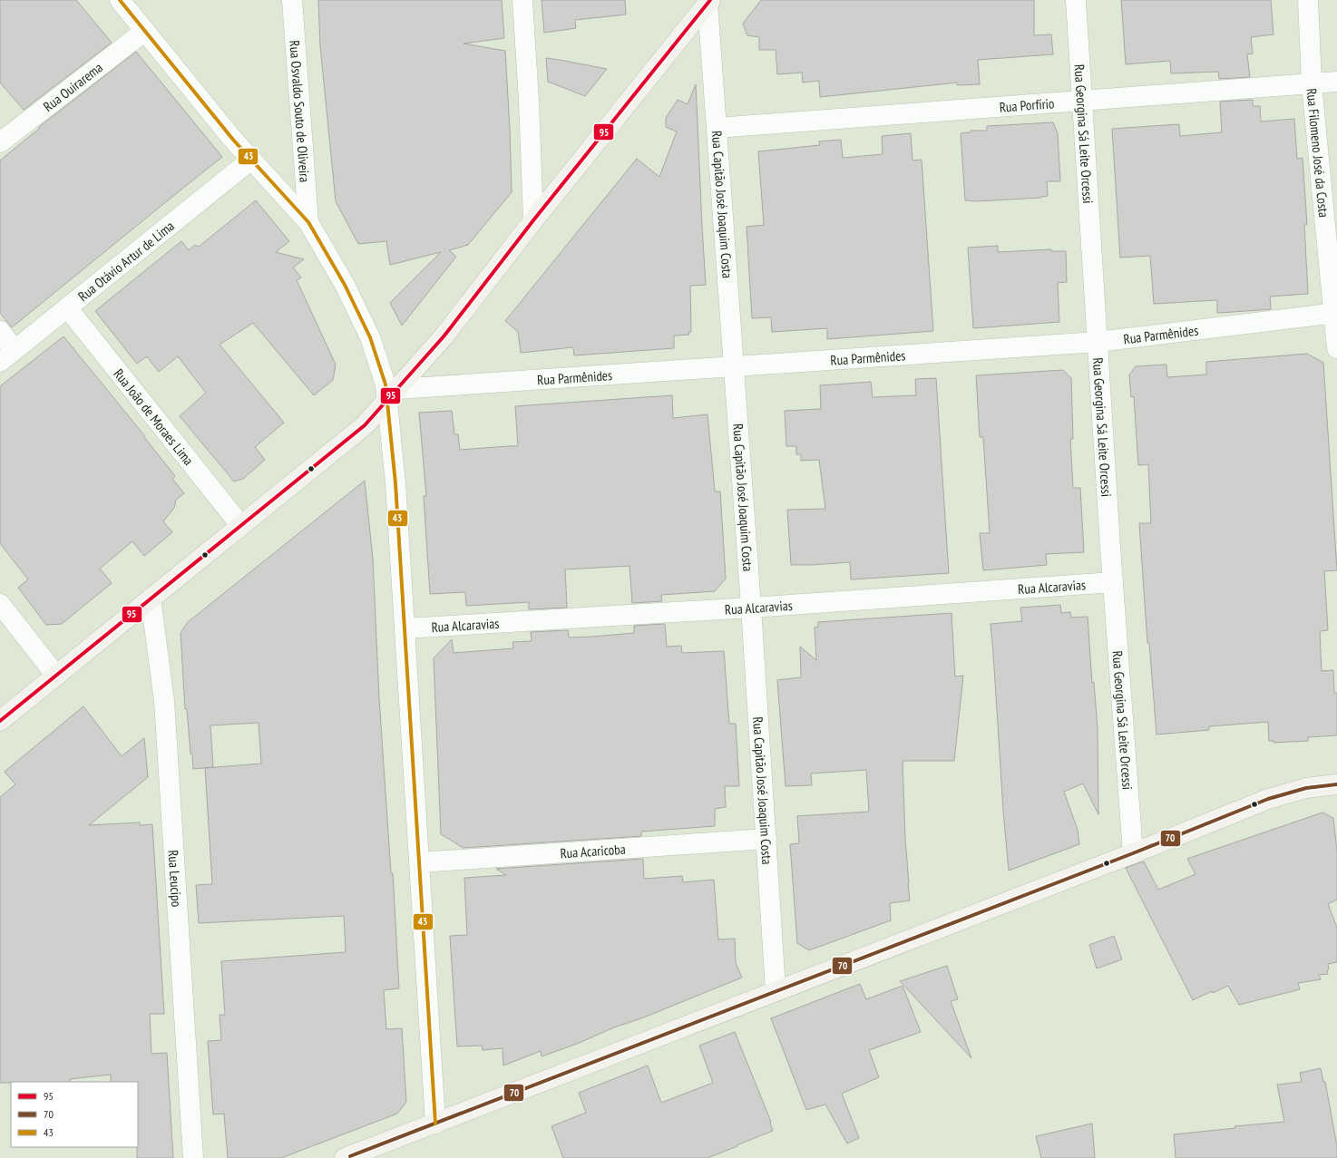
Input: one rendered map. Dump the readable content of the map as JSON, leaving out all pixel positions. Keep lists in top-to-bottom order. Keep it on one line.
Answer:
{"streets":{"street":["Rua Ouirarema","Rua Porfírio","Rua Osvaldo Souto de Oliveira","Rua Georgina Sá Leite Orcessi","Rua Filomeno José da Costa","Rua Capitão José Joaquim Costa","Rua Otávio Artur de Lima","Rua Parmênides","Rua João de Moraes Lima","Rua Alcaravias","Rua Acaricoba","Rua Leucipo"]},"crossings":[["Rua Porfírio","Rua Georgina Sá Leite Orcessi"],["Rua Porfírio","Rua Filomeno José da Costa"],["Rua Porfírio","Rua Capitão José Joaquim Costa"],["Rua Georgina Sá Leite Orcessi","Rua Parmênides"],["Rua Georgina Sá Leite Orcessi","Rua Alcaravias"],["Rua Filomeno José da Costa","Rua Parmênides"],["Rua Capitão José Joaquim Costa","Rua Parmênides"],["Rua Capitão José Joaquim Costa","Rua Alcaravias"],["Rua Capitão José Joaquim Costa","Rua Acaricoba"],["Rua Otávio Artur de Lima","Rua João de Moraes Lima"]],"lines":["transit line 95","transit line 43","transit line 70"],"legend":["95","70","43"]}
